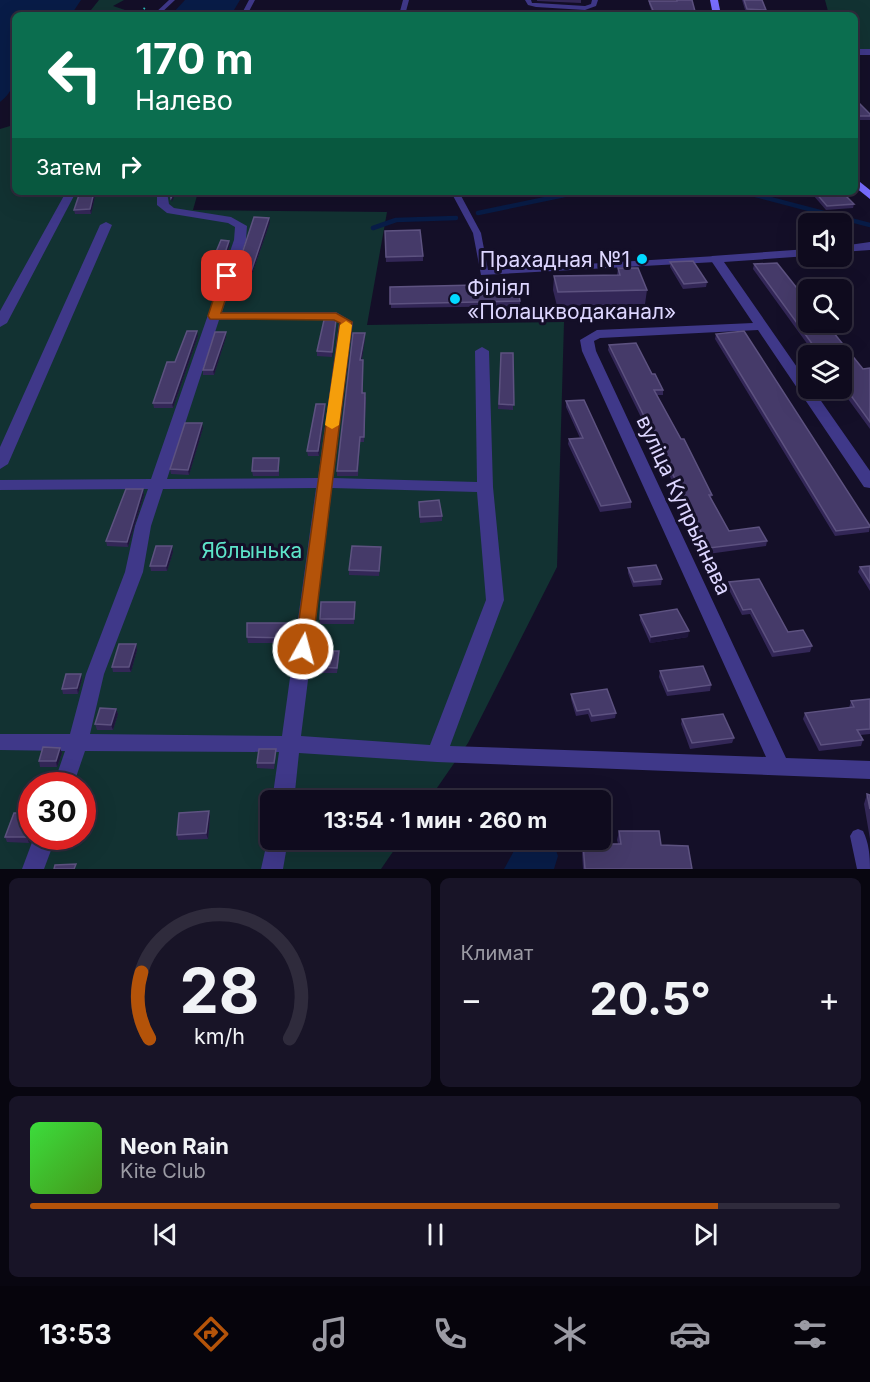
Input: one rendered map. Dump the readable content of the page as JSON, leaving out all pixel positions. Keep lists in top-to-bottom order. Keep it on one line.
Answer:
{"streets":{"street":["вуліца Купрыянава"]},"parks":["Яблынька"],"places":["Прахадная №1","Філіял «Полацкводаканал»"],"page":{"turn":["170 m","Налево"],"then":"Затем","limit":"30","trip":"13:54 · 1 мин · 260 m","tile":"Климат","heat":["−","20.5°","+"],"song":["Neon Rain","Kite Club"],"tabs":"13:53","gauge":["28","km/h"]}}
